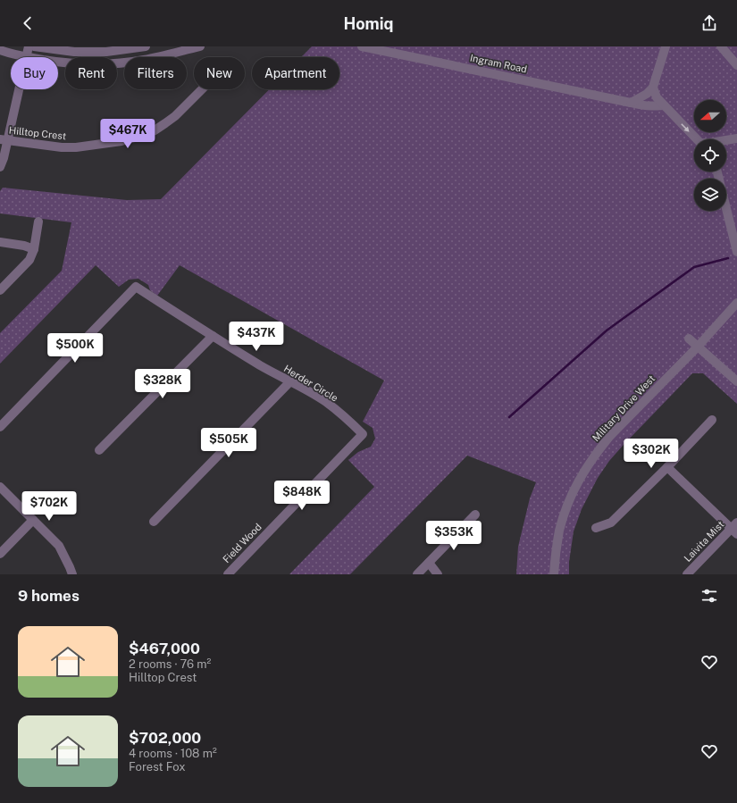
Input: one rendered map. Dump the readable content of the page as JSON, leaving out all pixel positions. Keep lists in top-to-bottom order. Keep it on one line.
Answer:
{"streets":{"street":["Ingram Road","Hilltop Crest","Herder Circle","Military Drive West","Laivita Mist","Field Wood"]},"crossings":[["Herder Circle","Field Wood"]],"north":"left","page":{"header":"Homiq","chip":["Buy","Rent","Filters","New","Apartment"],"price":["$467K","$437K","$500K","$328K","$505K","$302K","$848K","$702K","$353K"],"heading":"9 homes","list":[{"name":"$467,000","note":"2 rooms · 76 m² · Hilltop Crest"},{"name":"$702,000","note":"4 rooms · 108 m² · Forest Fox"}]}}
